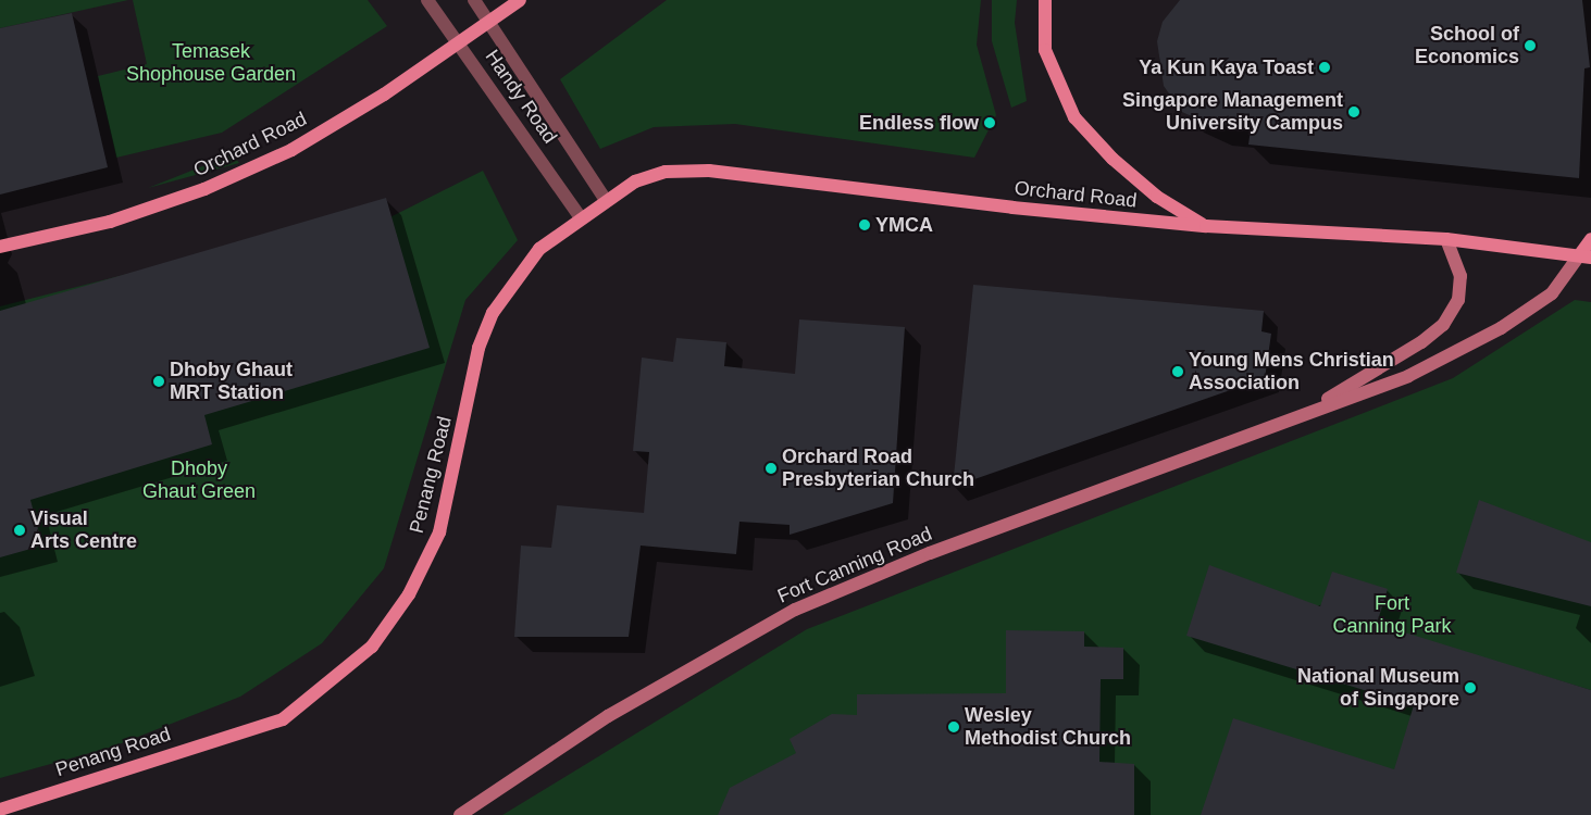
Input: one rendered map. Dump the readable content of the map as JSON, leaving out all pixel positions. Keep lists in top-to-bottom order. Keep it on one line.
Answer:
{"streets":{"main road":["Orchard Road","Penang Road","Fort Canning Road"],"street":["Handy Road"]},"crossings":[["Handy Road","Orchard Road"],["Handy Road","Penang Road"],["Orchard Road","Penang Road"],["Orchard Road","Fort Canning Road"]],"parks":["Temasek Shophouse Garden","Dhoby Ghaut Green","Fort Canning Park"],"places":["School of Economics","Ya Kun Kaya Toast","Singapore Management University Campus","Endless flow","YMCA","Young Mens Christian Association","Dhoby Ghaut MRT Station","Orchard Road Presbyterian Church","Visual Arts Centre","National Museum of Singapore","Wesley Methodist Church"]}
